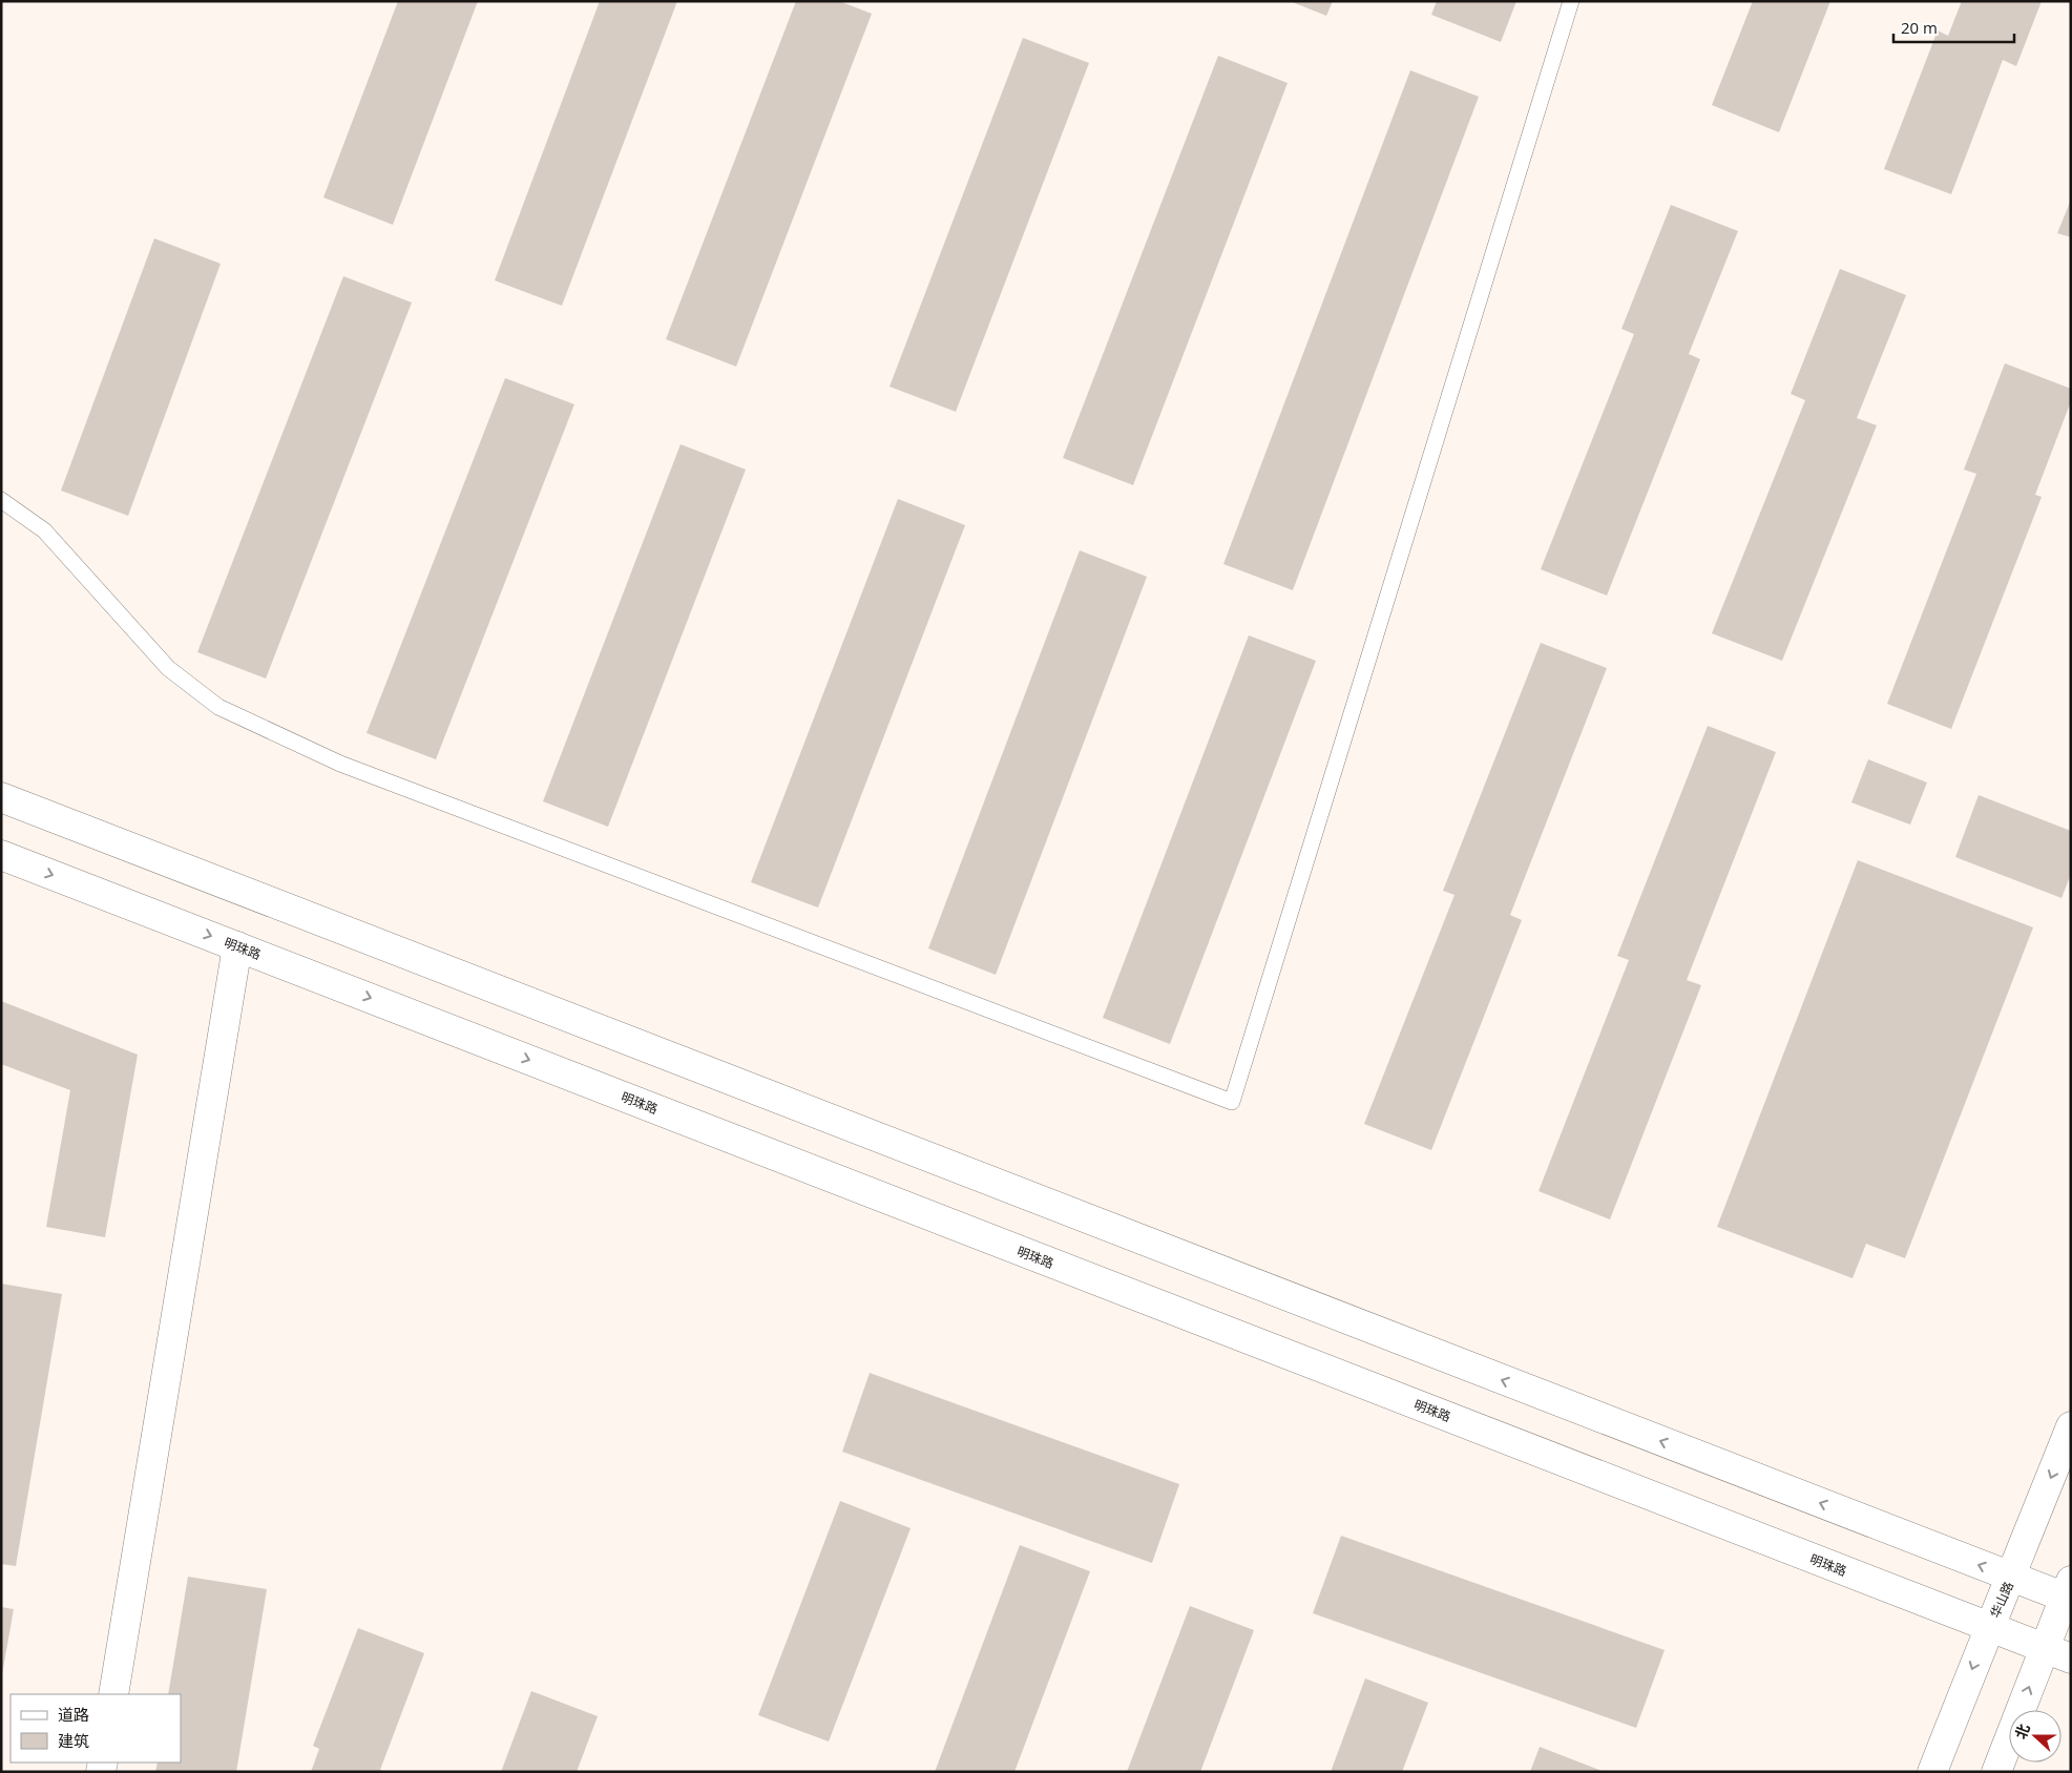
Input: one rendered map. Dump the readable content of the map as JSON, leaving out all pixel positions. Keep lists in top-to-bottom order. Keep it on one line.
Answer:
{"streets":{"street":["明珠路","华山路"]},"crossings":[["明珠路","华山路"]],"legend":["道路","建筑"],"scale_bar":"20 m","north":"left"}
